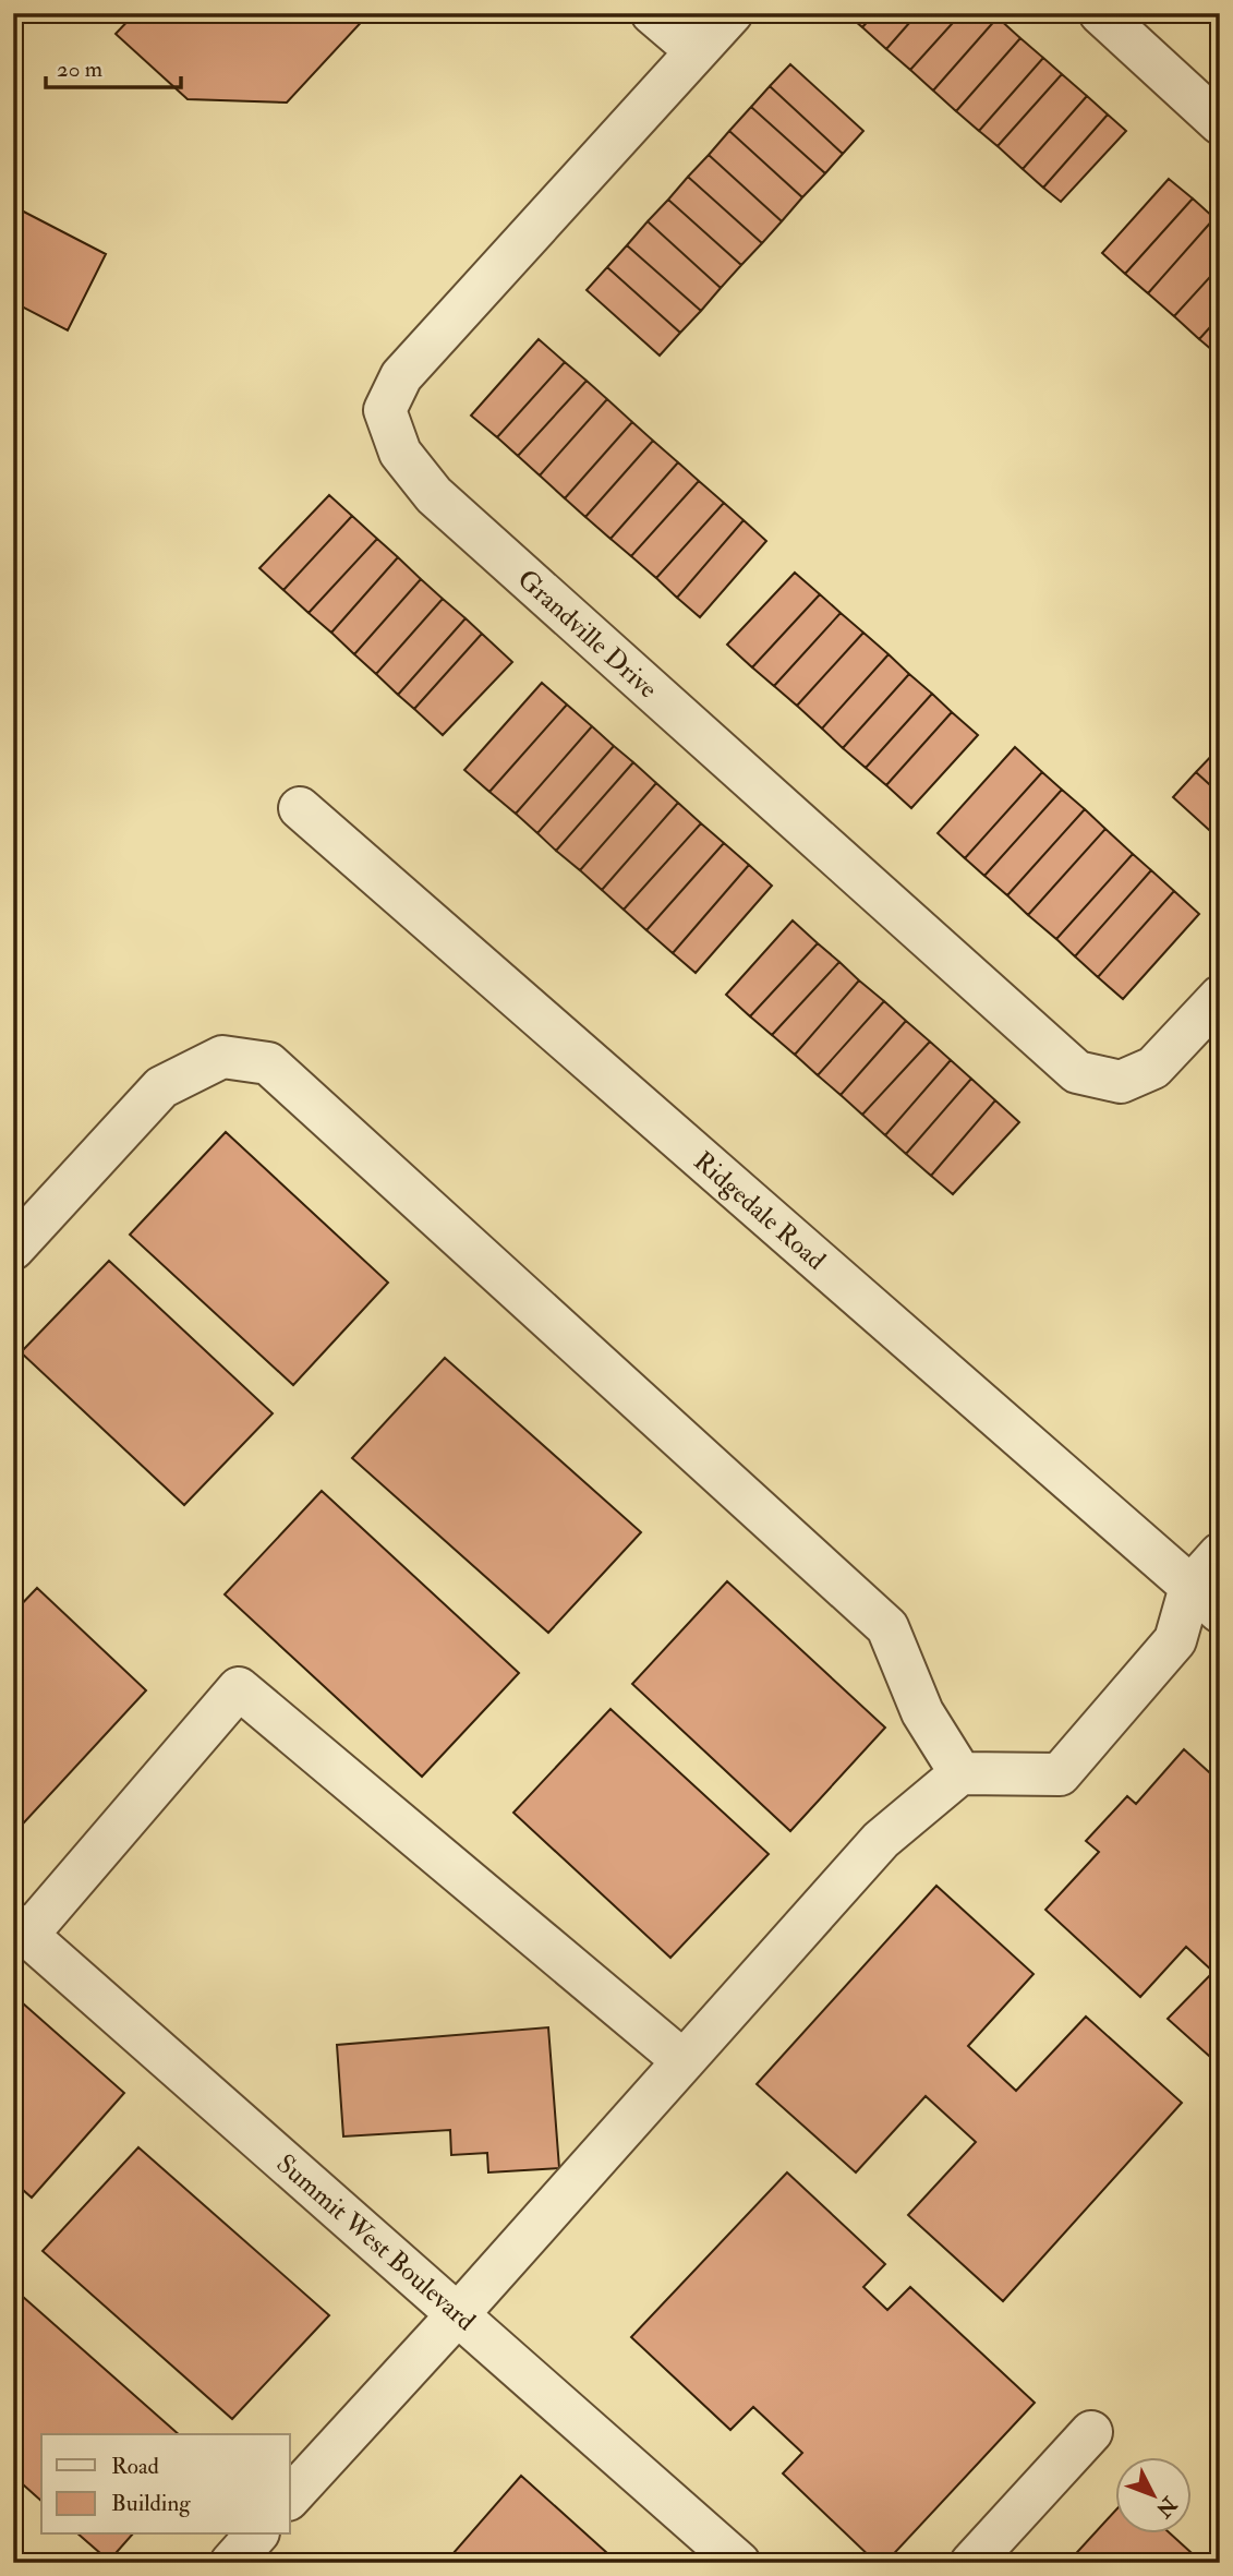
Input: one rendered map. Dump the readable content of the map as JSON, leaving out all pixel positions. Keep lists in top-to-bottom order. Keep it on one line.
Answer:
{"streets":{"street":["Grandville Drive","Ridgedale Road","Summit West Boulevard"]},"legend":["Road","Building"],"scale_bar":"20 m","north":"bottom right"}
